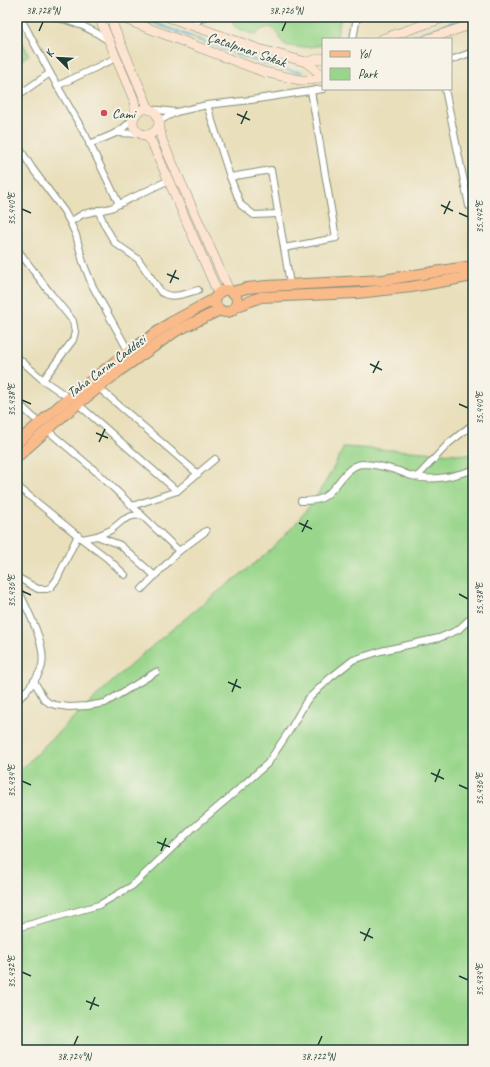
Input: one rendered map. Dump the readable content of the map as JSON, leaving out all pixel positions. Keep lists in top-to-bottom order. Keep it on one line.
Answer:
{"streets":{"main road":["Taha Carım Caddesi"],"street":["Çatalpınar Sokak"]},"places":["Cami"],"legend":["Yol","Park"],"north":"top left","coordinates":["38.728°N","38.726°N","35.440°E","35.442°E","35.438°E","35.436°E","35.434°E","35.432°E","38.724°N","38.722°N"]}
